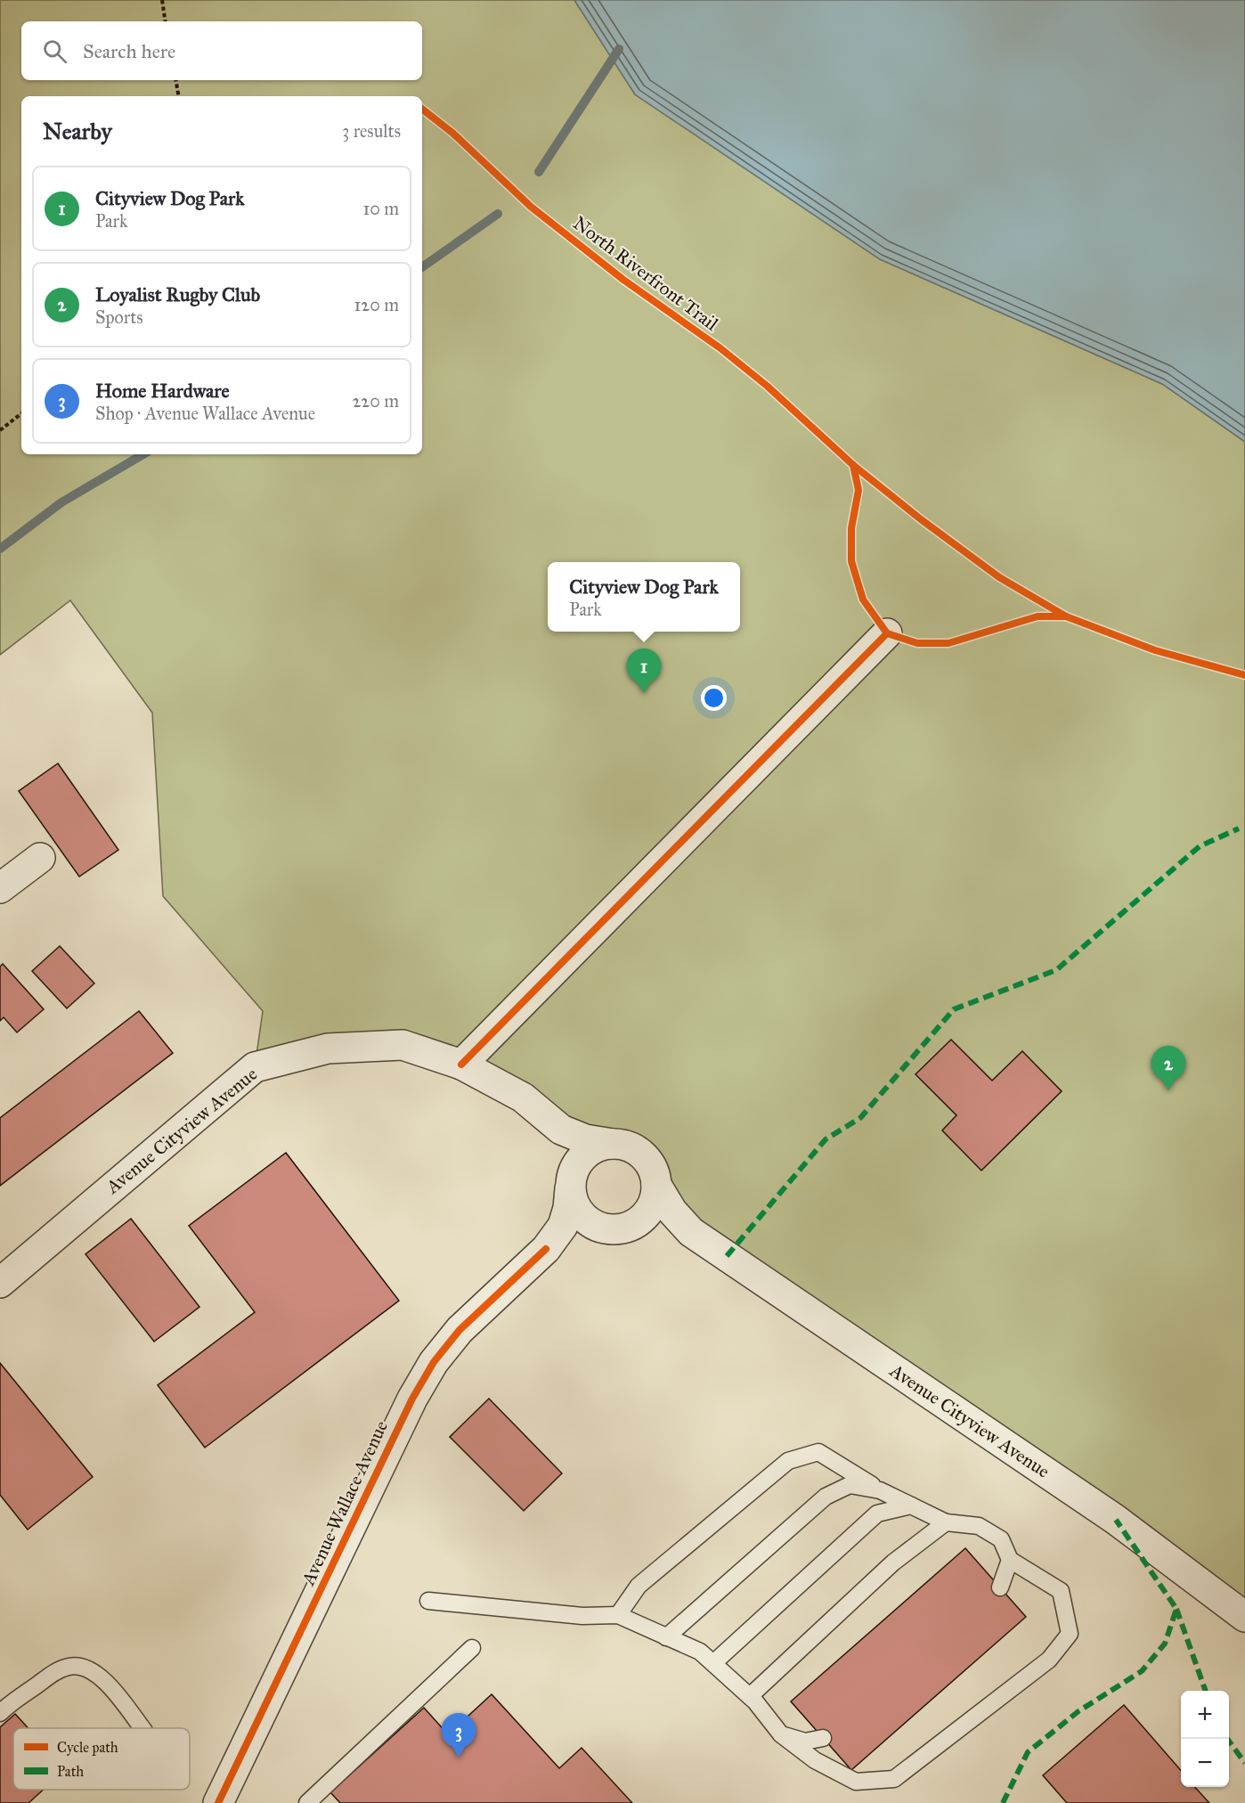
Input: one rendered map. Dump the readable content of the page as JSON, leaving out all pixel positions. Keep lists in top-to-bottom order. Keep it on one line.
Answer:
{"streets":{"street":["Avenue Cityview Avenue","Avenue Wallace Avenue"],"cycle path":["North Riverfront Trail"]},"crossings":[["Avenue Cityview Avenue","Avenue Wallace Avenue"]],"legend":["Cycle path","Path"],"page":{"search":"Search here","heading":["Nearby","3 results"],"list":[{"mark":"1","name":"Cityview Dog Park","note":"Park","value":"10 m"},{"mark":"2","name":"Loyalist Rugby Club","note":"Sports","value":"120 m"},{"mark":"3","name":"Home Hardware","note":"Shop · Avenue Wallace Avenue","value":"220 m"}],"popup":["Cityview Dog Park","Park"],"pins":["1","2","3"],"map_buttons":["+","−"]}}
